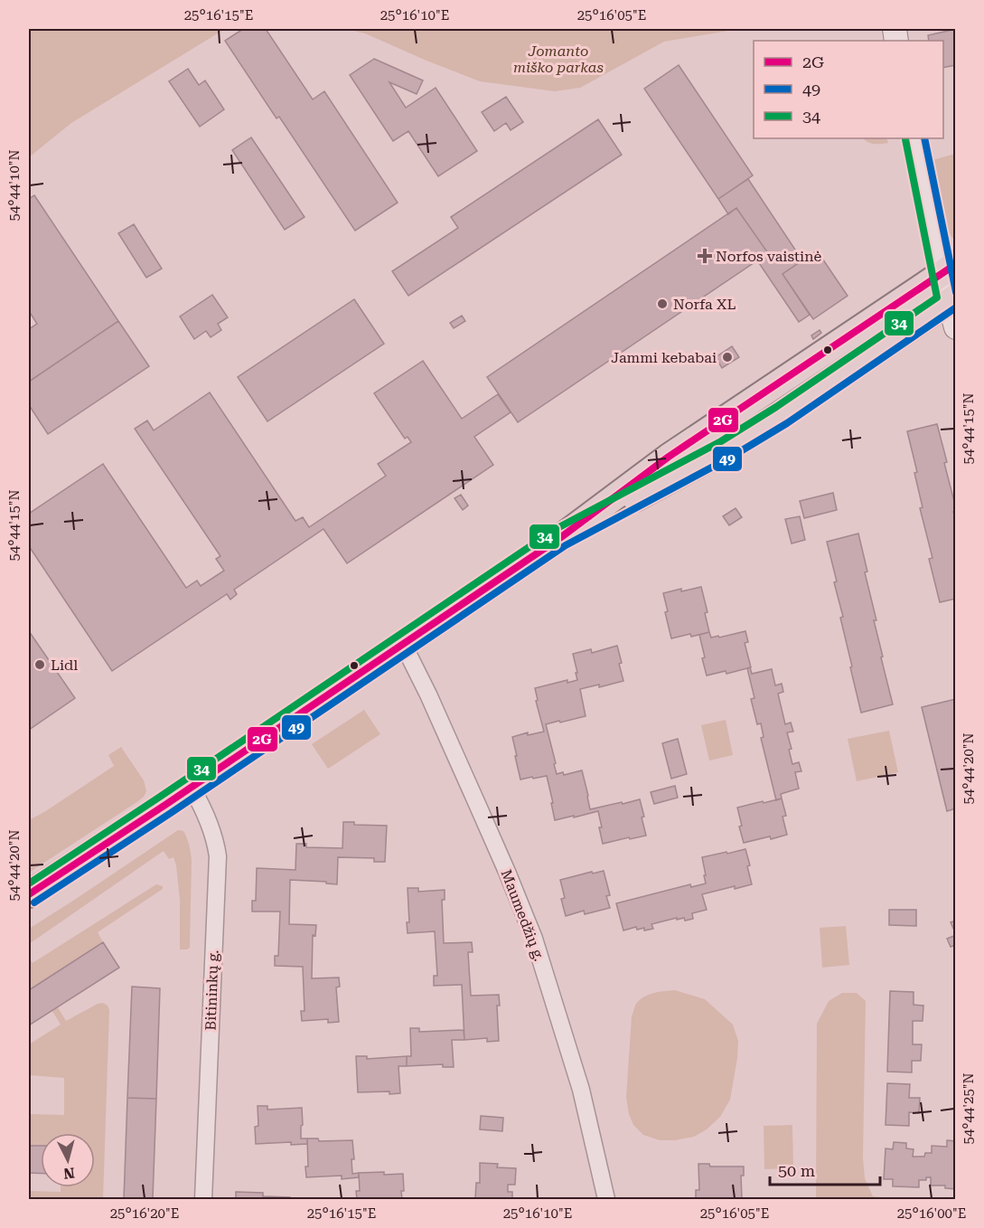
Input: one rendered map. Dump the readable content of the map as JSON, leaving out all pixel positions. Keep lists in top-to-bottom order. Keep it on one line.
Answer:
{"streets":{"street":["Maumedžių g.","Bitininkų g."]},"parks":["Jomanto miško parkas"],"places":{"health":["Norfos vaistinė"],"other":["Norfa XL","Jammi kebabai","Lidl"]},"lines":["transit line 49","transit line 34","transit line 2G"],"legend":["2G","49","34"],"scale_bar":"50 m","north":"bottom","coordinates":["25°16'15\"E","25°16'10\"E","25°16'05\"E","54°44'10\"N","54°44'15\"N","54°44'20\"N","54°44'25\"N","25°16'20\"E","25°16'00\"E"]}
